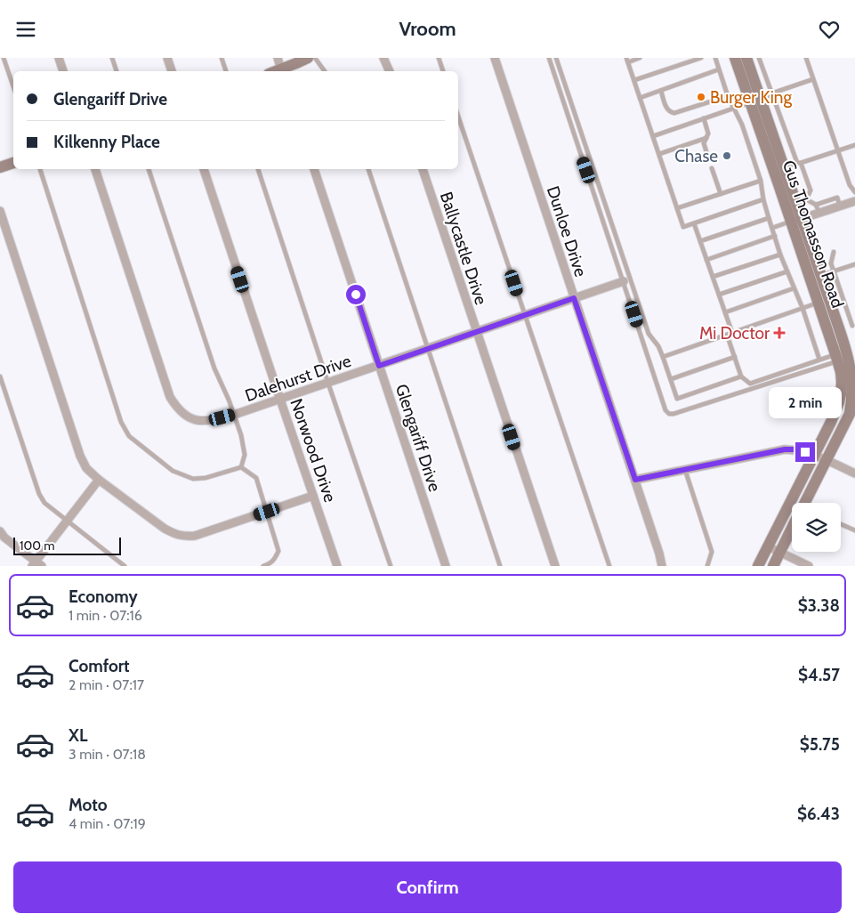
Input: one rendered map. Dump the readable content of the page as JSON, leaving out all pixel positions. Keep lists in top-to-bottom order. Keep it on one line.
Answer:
{"streets":{"main road":["Gus Thomasson Road"],"street":["Dunloe Drive","Ballycastle Drive","Dalehurst Drive","Glengariff Drive","Norwood Drive"]},"crossings":[["Dunloe Drive","Dalehurst Drive"],["Ballycastle Drive","Dalehurst Drive"],["Dalehurst Drive","Glengariff Drive"],["Dalehurst Drive","Norwood Drive"]],"places":{"other":["Burger King","Chase"],"health":["Mi Doctor"]},"scale_bar":"100 m","page":{"header":"Vroom","banner":["Glengariff Drive","Kilkenny Place"],"bubble":"2 min","scale":"100 m","list":[{"name":"Economy","note":"1 min · 07:16","value":"$3.38"},{"name":"Comfort","note":"2 min · 07:17","value":"$4.57"},{"name":"XL","note":"3 min · 07:18","value":"$5.75"},{"name":"Moto","note":"4 min · 07:19","value":"$6.43"}],"buttons":"Confirm"}}
